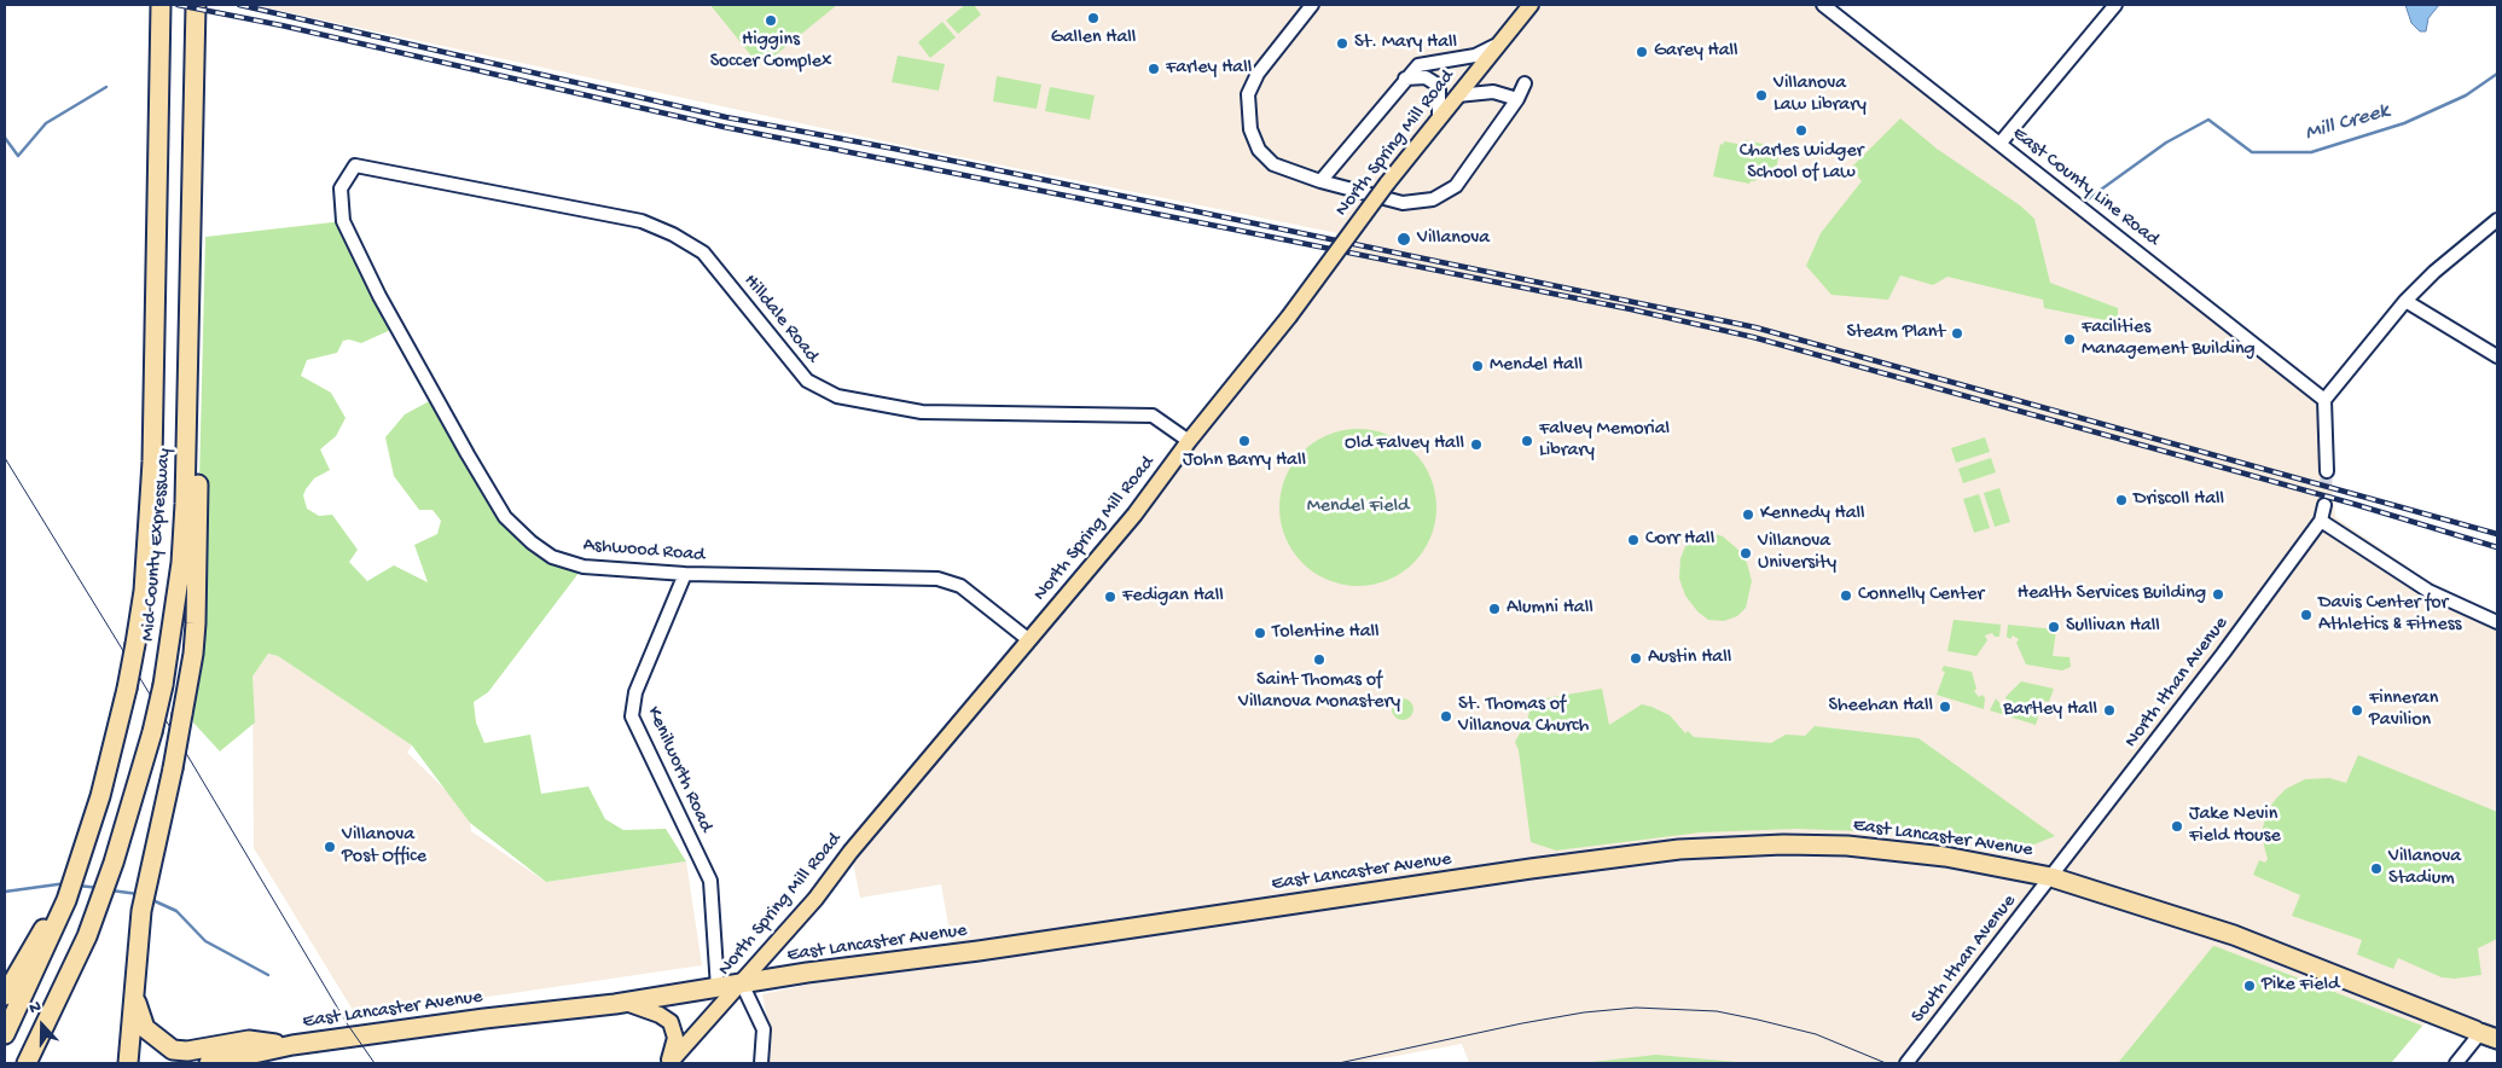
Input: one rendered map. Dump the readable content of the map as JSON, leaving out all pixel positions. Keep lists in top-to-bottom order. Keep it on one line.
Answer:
{"streets":{"highway":["Mid-County Expressway","East Lancaster Avenue"],"main road":["North Spring Mill Road"],"street":["East County Line Road","Hilldale Road","Ashwood Road","North Ithan Avenue","Kenilworth Road","South Ithan Avenue"]},"crossings":[["North Spring Mill Road","Hilldale Road"],["North Spring Mill Road","Ashwood Road"],["North Spring Mill Road","East Lancaster Avenue"],["Hilldale Road","Ashwood Road"],["Ashwood Road","Kenilworth Road"],["North Ithan Avenue","East Lancaster Avenue"],["North Ithan Avenue","South Ithan Avenue"],["Kenilworth Road","East Lancaster Avenue"],["East Lancaster Avenue","South Ithan Avenue"]],"water":["Mill Creek"],"parks":["Mendel Field"],"places":["Gallen Hall","Higgins Soccer Complex","St. Mary Hall","Garey Hall","Farley Hall","Villanova Law Library","Charles Widger School of Law","Villanova","Steam Plant","Facilities Management Building","Mendel Hall","John Barry Hall","Falvey Memorial Library","Old Falvey Hall","Driscoll Hall","Kennedy Hall","Corr Hall","Villanova University","Health Services Building","Connelly Center","Fedigan Hall","Alumni Hall","Davis Center for Athletics & Fitness","Sullivan Hall","Tolentine Hall","Austin Hall","Saint Thomas of Villanova Monastery","Sheehan Hall","Bartley Hall","Finneran Pavilion","St. Thomas of Villanova Church","Jake Nevin Field House","Villanova Post Office","Villanova Stadium","Pike Field"],"north":"top"}
